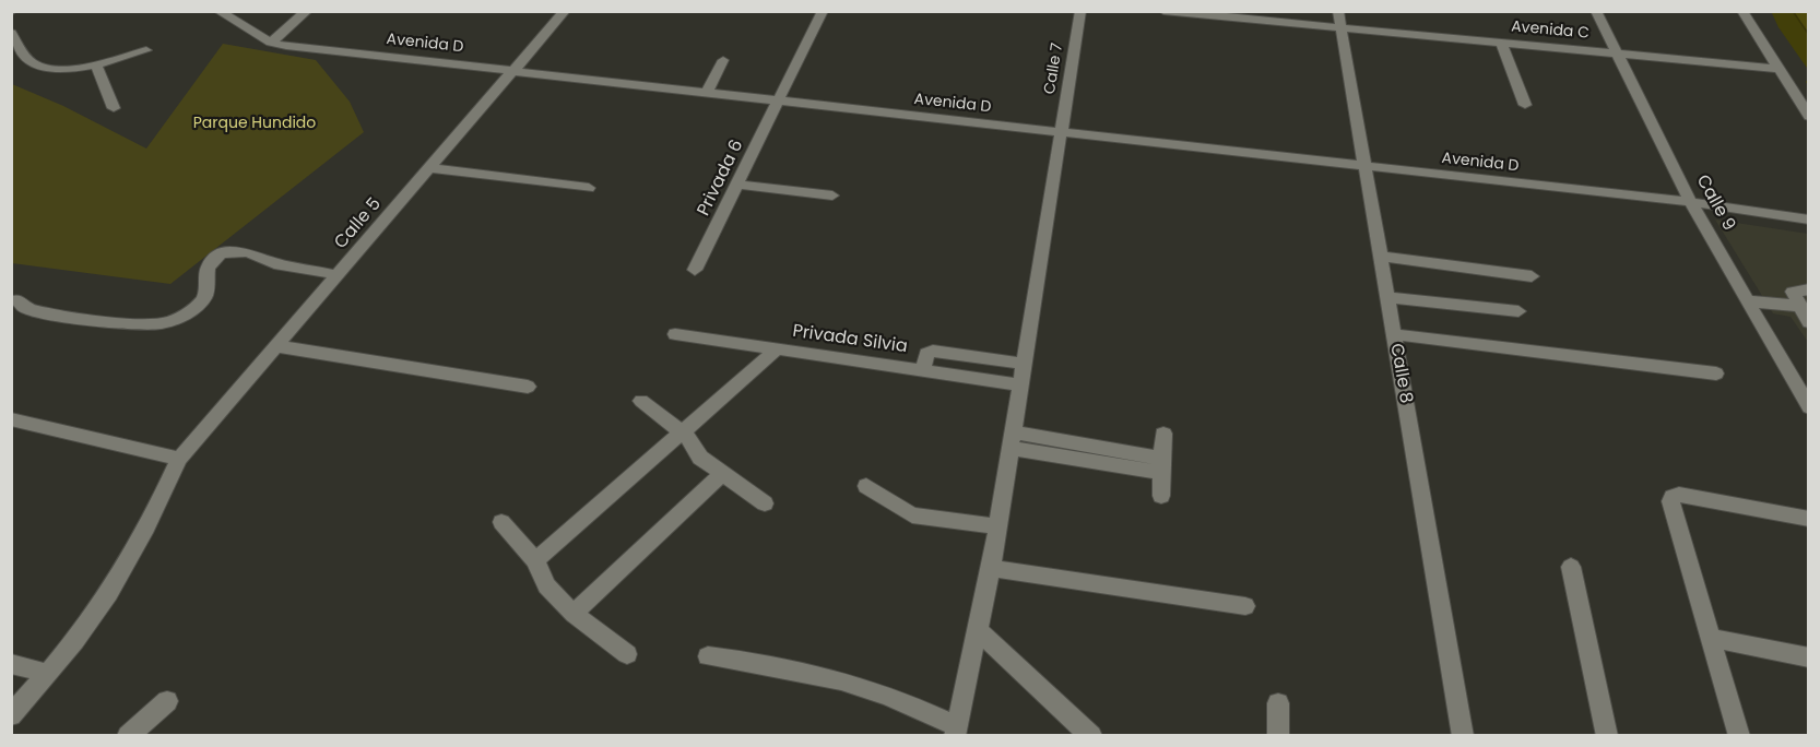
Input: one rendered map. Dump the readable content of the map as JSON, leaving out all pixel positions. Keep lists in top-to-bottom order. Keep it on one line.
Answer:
{"streets":{"street":["Avenida C","Avenida D","Calle 7","Privada 6","Calle 9","Calle 5","Privada Silvia","Calle 8"]},"crossings":[["Avenida C","Calle 9"],["Avenida C","Calle 8"],["Avenida D","Calle 7"],["Avenida D","Privada 6"],["Avenida D","Calle 9"],["Avenida D","Calle 5"],["Avenida D","Calle 8"],["Calle 7","Privada Silvia"]],"parks":["Parque Hundido"]}
